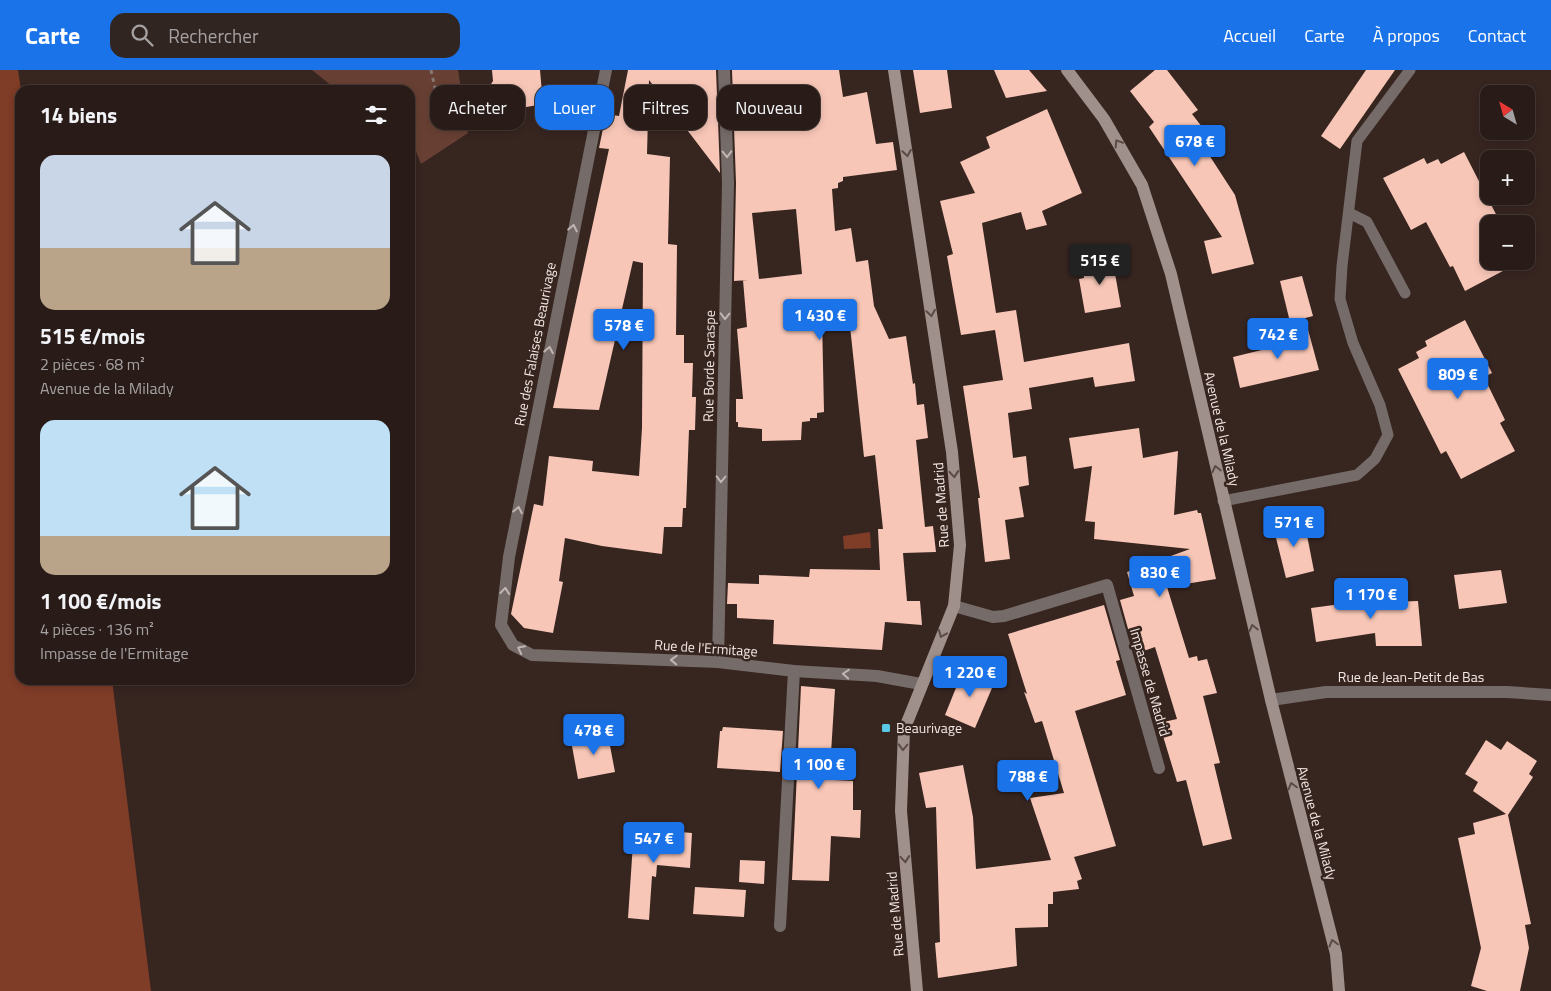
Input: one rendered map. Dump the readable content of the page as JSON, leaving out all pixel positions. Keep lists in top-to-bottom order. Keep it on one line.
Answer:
{"streets":{"main road":["Avenue de la Milady","Rue de Madrid"],"street":["Rue des Falaises Beaurivage","Rue Borde Saraspe","Rue de l'Ermitage","Rue de Jean-Petit de Bas","Impasse de Madrid"]},"crossings":[["Rue des Falaises Beaurivage","Rue de l'Ermitage"],["Rue Borde Saraspe","Rue de l'Ermitage"],["Avenue de la Milady","Rue de Jean-Petit de Bas"],["Rue de Madrid","Rue de l'Ermitage"],["Rue de Madrid","Impasse de Madrid"]],"one_way":["Rue des Falaises Beaurivage","Rue Borde Saraspe","Avenue de la Milady","Rue de Madrid","Rue de l'Ermitage"],"places":{"transit":["Beaurivage"]},"north":"top left","page":{"header":"Carte","search":"Rechercher","nav":["Accueil","Carte","À propos","Contact"],"map_buttons":["+","−"],"chip":["Acheter","Louer","Filtres","Nouveau"],"heading":"14 biens","price":["678 €","515 €","1 430 €","578 €","742 €","809 €","571 €","830 €","1 170 €","1 220 €","478 €","1 100 €","788 €","547 €"],"list":[{"name":"515 €/mois","note":"2 pièces · 68 m² · Avenue de la Milady"},{"name":"1 100 €/mois","note":"4 pièces · 136 m² · Impasse de l'Ermitage"}]}}
